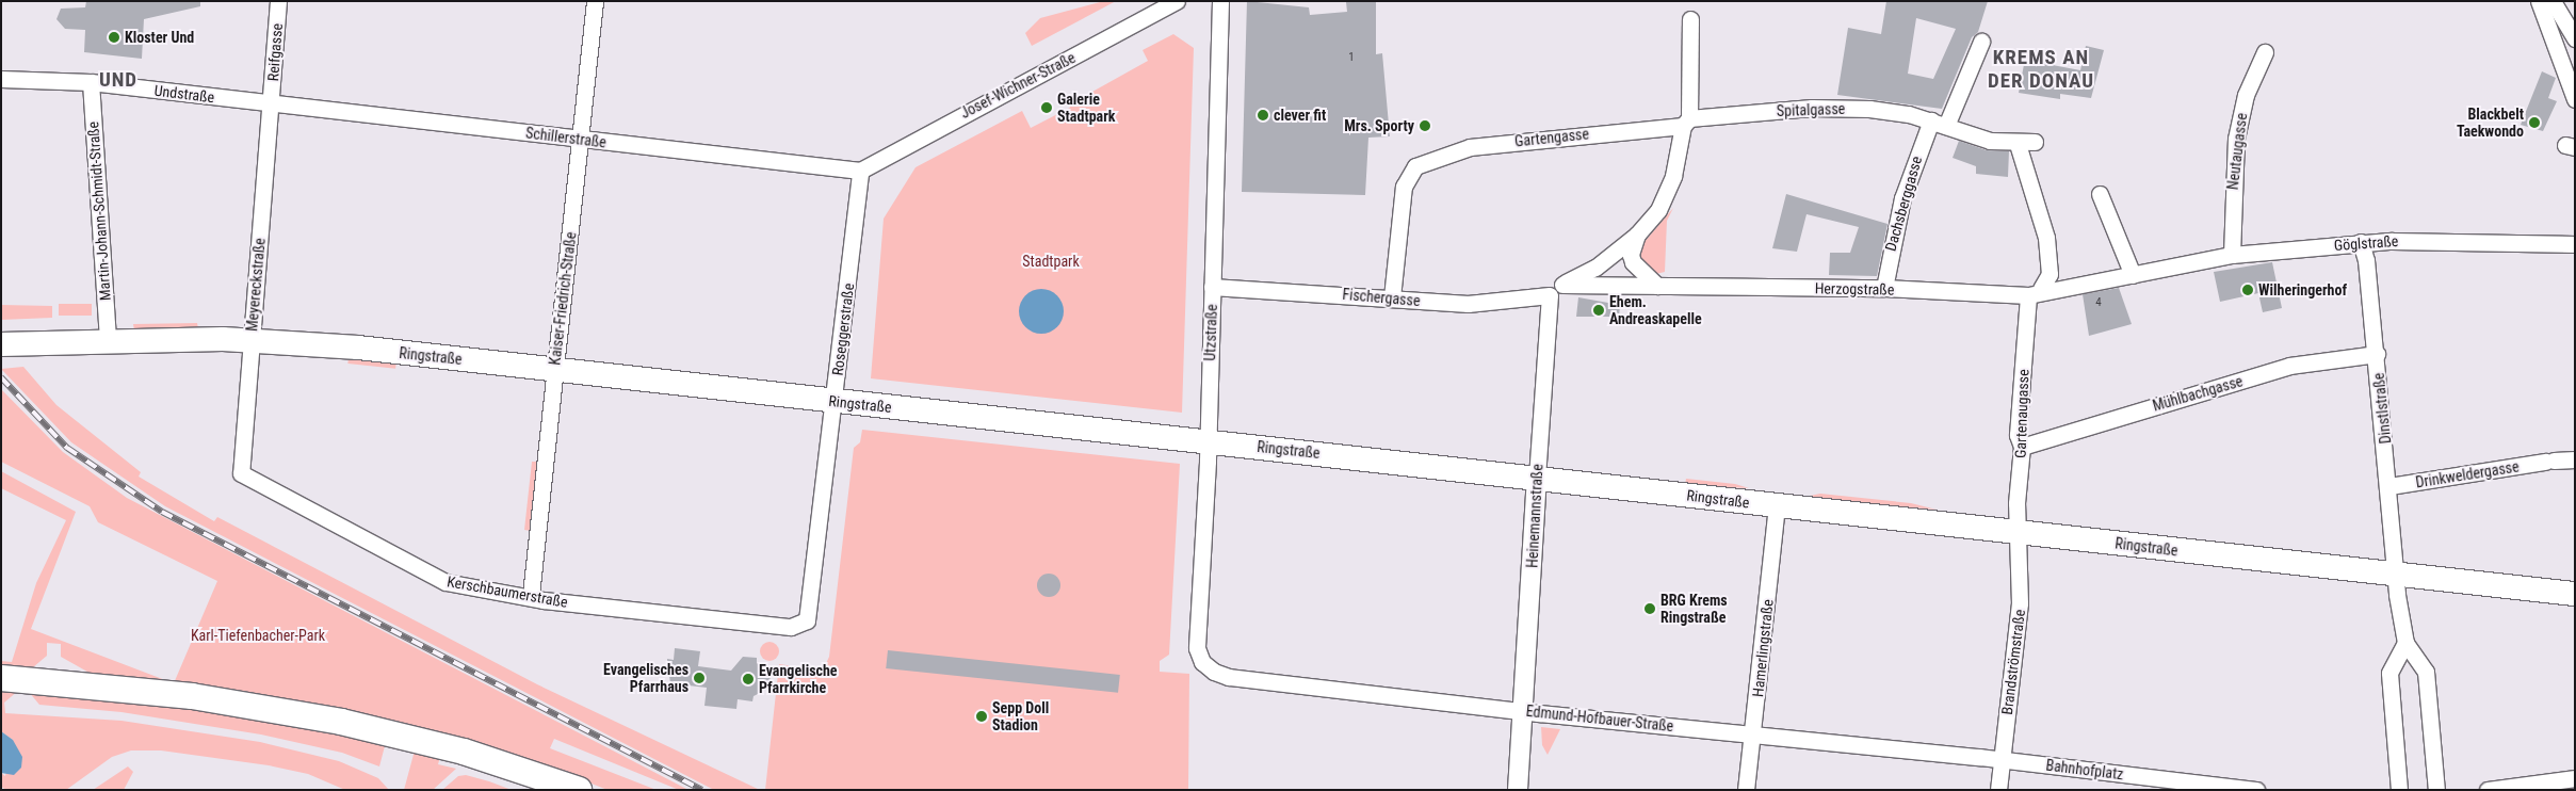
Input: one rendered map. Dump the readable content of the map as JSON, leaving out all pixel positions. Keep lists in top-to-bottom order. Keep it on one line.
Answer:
{"streets":{"main road":["Ringstraße"],"street":["Reifgasse","Josef-Wichner-Straße","Undstraße","Spitalgasse","Schillerstraße","Gartengasse","Neutaugasse","Dachsberggasse","Martin-Johann-Schmidt-Straße","Göglstraße","Meyereckstraße","Herzogstraße","Fischergasse","Kaiser-Friedrich-Straße","Roseggerstraße","Utzstraße","Mühlbachgasse","Dinstlstraße","Gartenaugasse","Drinkweldergasse","Heinemannstraße","Kerschbaumerstraße","Hamerlingstraße","Brandströmstraße","Edmund-Hofbauer-Straße","Bahnhofplatz"]},"crossings":[["Reifgasse","Undstraße"],["Reifgasse","Schillerstraße"],["Reifgasse","Meyereckstraße"],["Josef-Wichner-Straße","Schillerstraße"],["Josef-Wichner-Straße","Roseggerstraße"],["Undstraße","Schillerstraße"],["Undstraße","Martin-Johann-Schmidt-Straße"],["Undstraße","Meyereckstraße"],["Spitalgasse","Gartengasse"],["Spitalgasse","Dachsberggasse"],["Spitalgasse","Gartenaugasse"],["Schillerstraße","Meyereckstraße"],["Schillerstraße","Kaiser-Friedrich-Straße"],["Schillerstraße","Roseggerstraße"],["Gartengasse","Fischergasse"],["Neutaugasse","Göglstraße"],["Dachsberggasse","Herzogstraße"],["Martin-Johann-Schmidt-Straße","Ringstraße"],["Göglstraße","Herzogstraße"],["Göglstraße","Dinstlstraße"],["Meyereckstraße","Ringstraße"],["Meyereckstraße","Kerschbaumerstraße"],["Herzogstraße","Fischergasse"],["Herzogstraße","Gartenaugasse"],["Herzogstraße","Heinemannstraße"],["Fischergasse","Utzstraße"],["Fischergasse","Heinemannstraße"],["Kaiser-Friedrich-Straße","Ringstraße"],["Kaiser-Friedrich-Straße","Kerschbaumerstraße"],["Roseggerstraße","Ringstraße"],["Roseggerstraße","Kerschbaumerstraße"],["Utzstraße","Ringstraße"],["Utzstraße","Edmund-Hofbauer-Straße"],["Ringstraße","Dinstlstraße"],["Ringstraße","Gartenaugasse"],["Ringstraße","Heinemannstraße"],["Ringstraße","Hamerlingstraße"],["Ringstraße","Brandströmstraße"],["Mühlbachgasse","Dinstlstraße"],["Mühlbachgasse","Gartenaugasse"],["Dinstlstraße","Drinkweldergasse"],["Gartenaugasse","Brandströmstraße"],["Heinemannstraße","Edmund-Hofbauer-Straße"],["Hamerlingstraße","Edmund-Hofbauer-Straße"],["Brandströmstraße","Edmund-Hofbauer-Straße"],["Brandströmstraße","Bahnhofplatz"],["Edmund-Hofbauer-Straße","Bahnhofplatz"]],"districts":["KREMS AN DER DONAU","UND"],"parks":["Stadtpark","Karl-Tiefenbacher-Park"],"places":["Kloster Und","Galerie Stadtpark","clever fit","Blackbelt Taekwondo","Mrs. Sporty","Wilheringerhof","Ehem. Andreaskapelle","BRG Krems Ringstraße","Evangelisches Pfarrhaus","Evangelische Pfarrkirche","Sepp Doll Stadion"],"house_numbers":["1","4"]}
